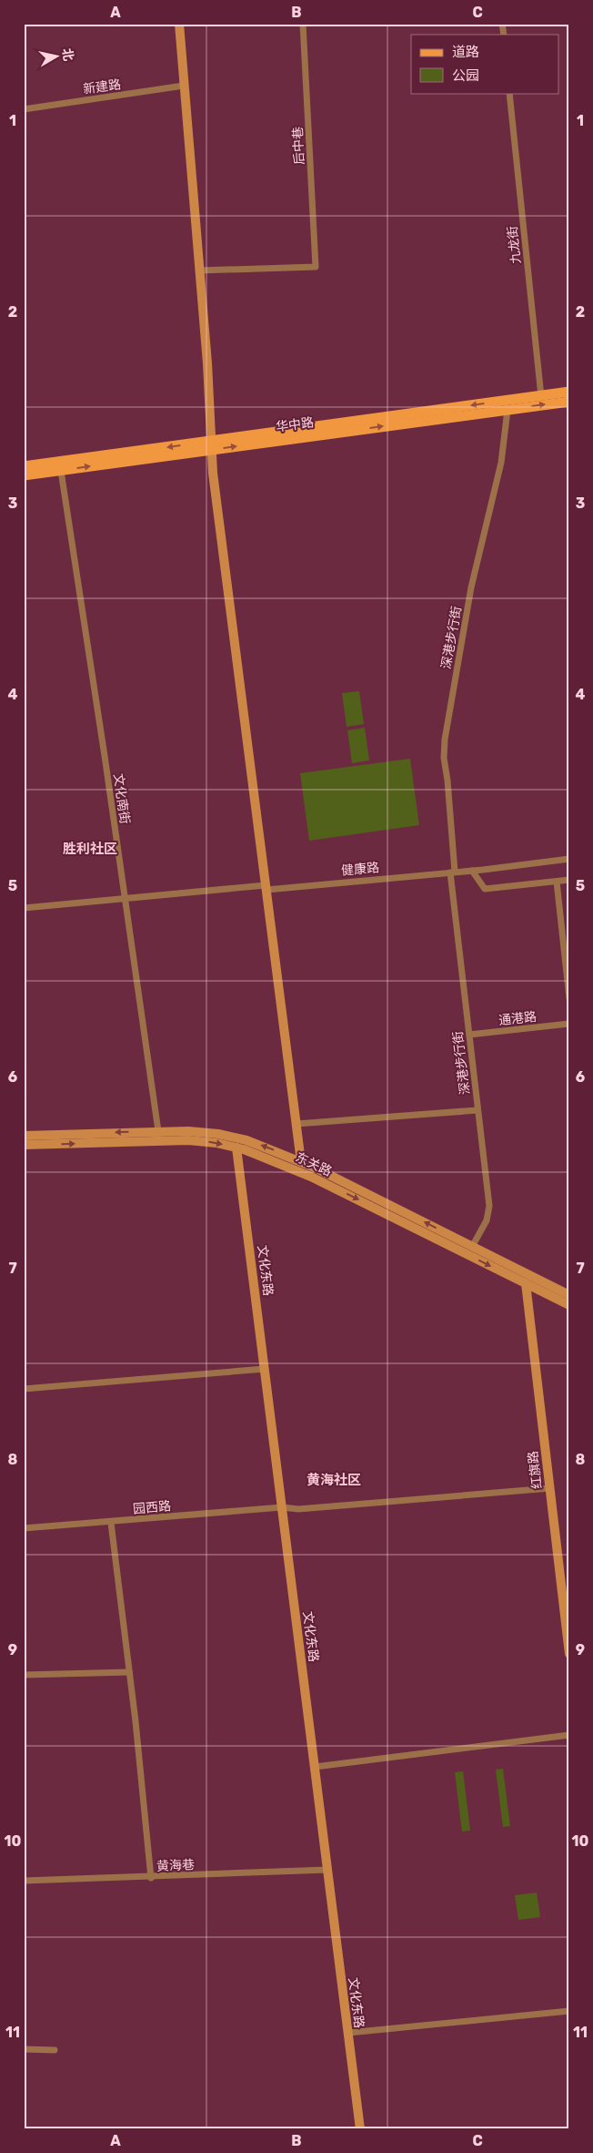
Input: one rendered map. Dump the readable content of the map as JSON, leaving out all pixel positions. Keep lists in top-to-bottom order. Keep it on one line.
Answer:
{"streets":{"main road":["华中路"],"street":["新建路","后中巷","九龙街","深港步行街","文化南街","健康路","通港路","东关路","文化东路","红旗路","园西路","黄海巷"]},"crossings":[["九龙街","华中路"],["华中路","深港步行街"],["华中路","文化南街"],["深港步行街","健康路"],["深港步行街","通港路"],["深港步行街","东关路"],["文化南街","健康路"],["文化南街","东关路"],["东关路","文化东路"],["东关路","红旗路"],["文化东路","园西路"],["文化东路","黄海巷"],["红旗路","园西路"]],"districts":["胜利社区","黄海社区"],"legend":["道路","公园"],"north":"right","grid":{"columns":["A","B","C"],"rows":["1","2","3","4","5","6","7","8","9","10","11"]}}
